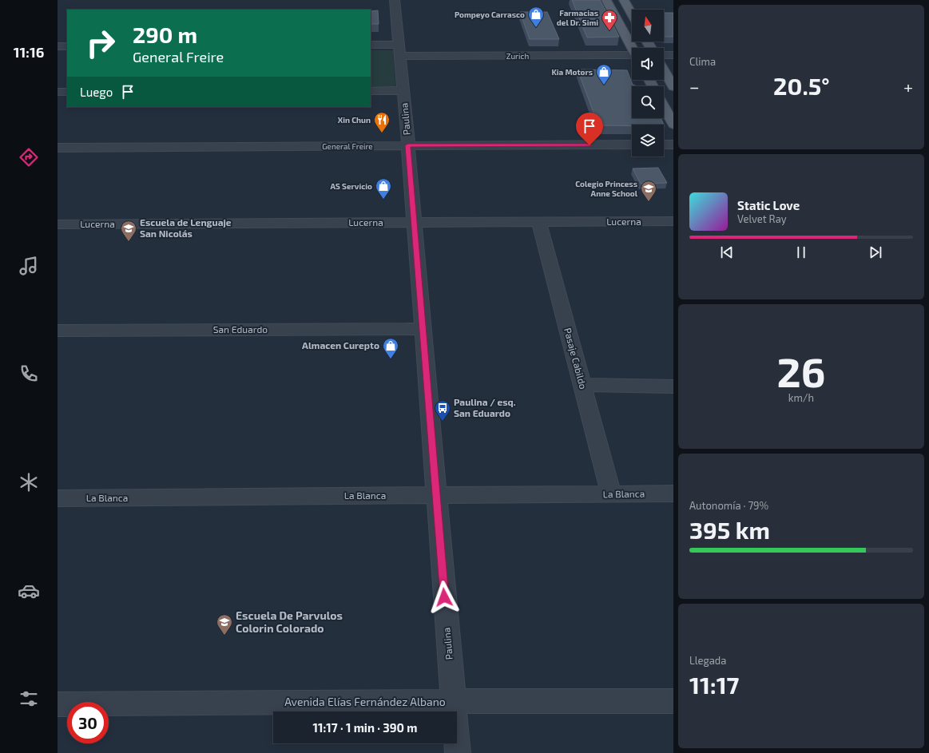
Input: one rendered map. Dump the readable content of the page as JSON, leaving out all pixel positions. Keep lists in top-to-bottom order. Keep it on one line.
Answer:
{"streets":{"street":["Zurich","Paulina","General Freire","Lucerna","San Eduardo","Pasaje Cabildo","La Blanca","Avenida Elías Fernández Albano"]},"crossings":[["Zurich","Paulina"],["Paulina","General Freire"],["Paulina","Lucerna"],["Paulina","San Eduardo"],["Paulina","La Blanca"],["Paulina","Avenida Elías Fernández Albano"],["Lucerna","Pasaje Cabildo"],["Pasaje Cabildo","La Blanca"]],"places":{"shop":["Pompeyo Carrasco","Kia Motors","AS Servicio","Almacen Curepto"],"pharmacy":["Farmacias del Dr. Simi"],"restaurant":["Xin Chun"],"school or university":["Colegio Princess Anne School","Escuela de Lenguaje San Nicolás","Escuela De Parvulos Colorin Colorado"],"bus stop":["Paulina / esq. San Eduardo"]},"north":"top","page":{"tabs":"11:16","tile":["Clima",["26","km/h"],["Autonomía · 79%","395 km"],["Llegada","11:17"]],"turn":["290 m","General Freire"],"heat":["−","20.5°","+"],"then":"Luego","song":["Static Love","Velvet Ray"],"limit":"30","trip":"11:17 · 1 min · 390 m"}}
